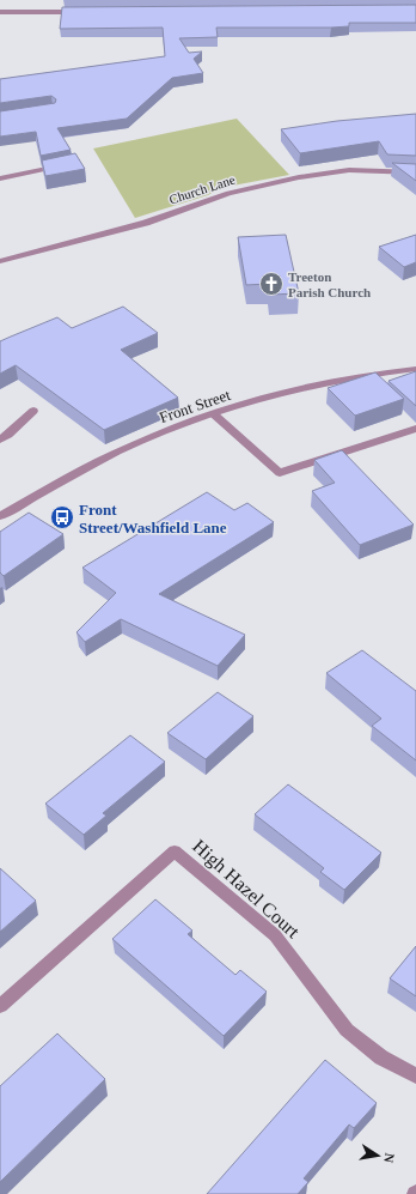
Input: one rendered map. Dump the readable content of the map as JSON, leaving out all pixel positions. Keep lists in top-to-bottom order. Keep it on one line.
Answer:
{"streets":{"street":["Church Lane","Front Street","High Hazel Court"]},"places":{"church":["Treeton Parish Church"],"bus stop":["Front Street/Washfield Lane"]},"north":"right"}
